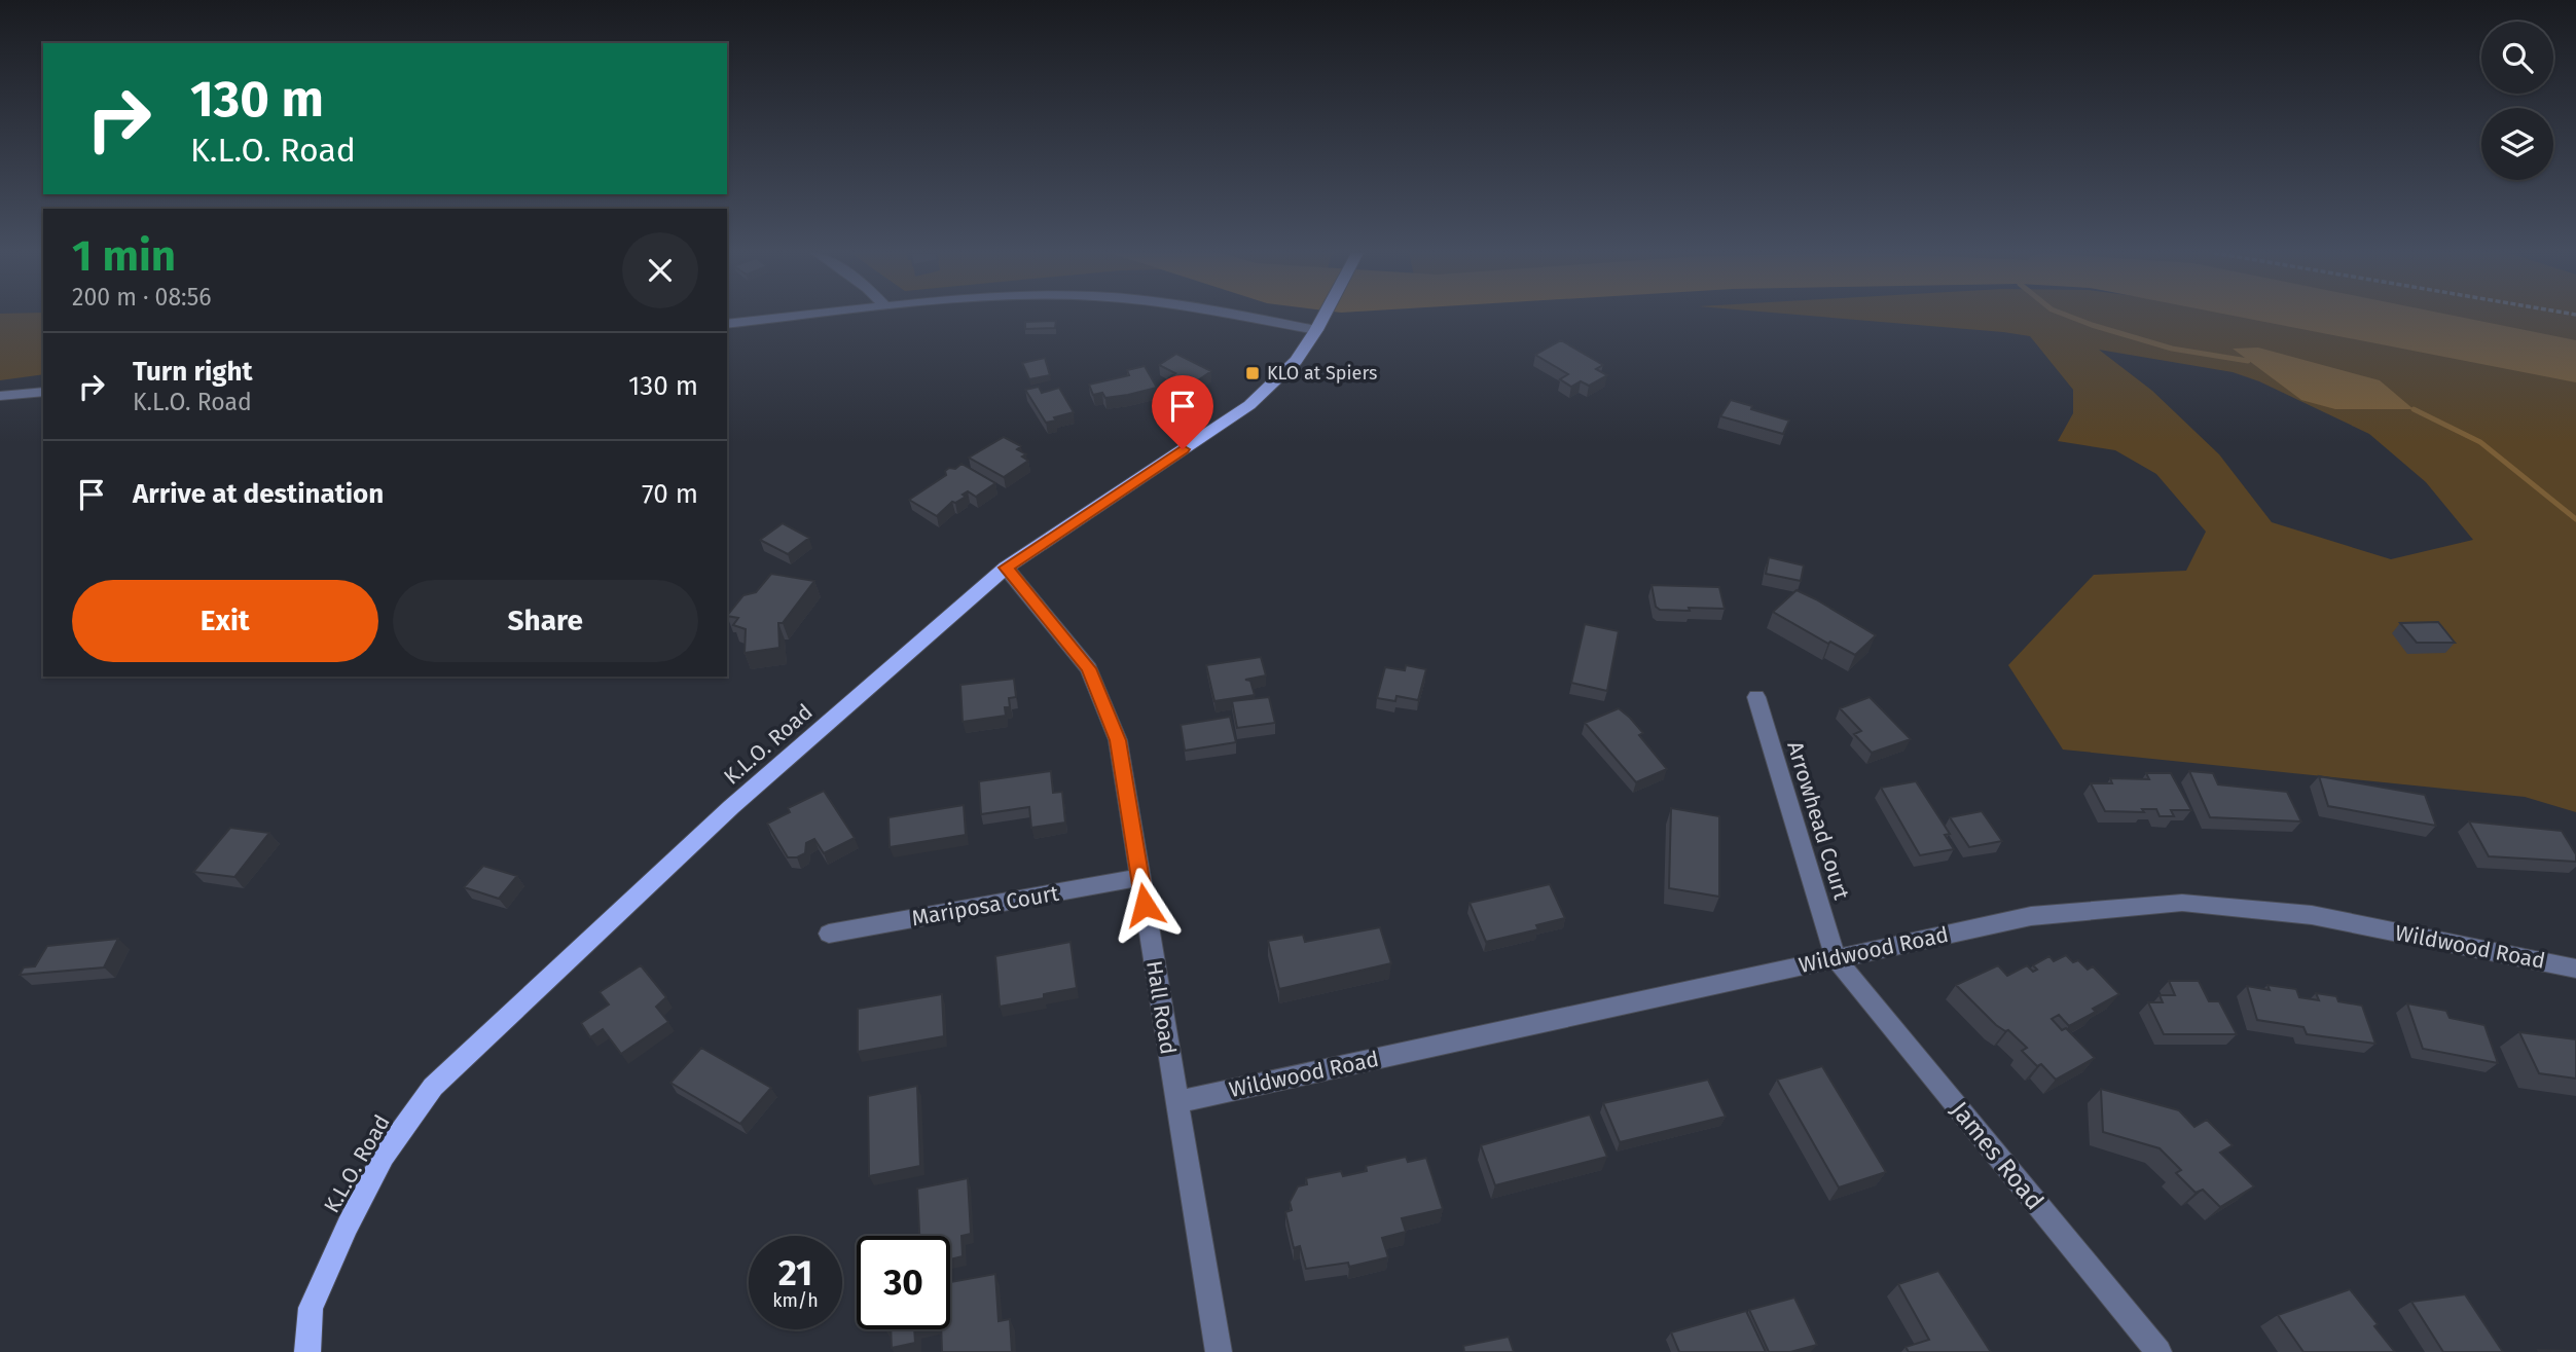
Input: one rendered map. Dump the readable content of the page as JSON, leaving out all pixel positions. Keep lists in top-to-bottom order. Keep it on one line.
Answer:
{"streets":{"main road":["K.L.O. Road"],"street":["Arrowhead Court","Mariposa Court","Wildwood Road","Hall Road","James Road"]},"crossings":[["K.L.O. Road","Hall Road"],["Arrowhead Court","Wildwood Road"],["Arrowhead Court","James Road"],["Mariposa Court","Hall Road"],["Wildwood Road","Hall Road"],["Wildwood Road","James Road"]],"places":{"transit":["KLO at Spiers"]},"page":{"turn":["130 m","K.L.O. Road"],"heading":["1 min","200 m · 08:56"],"list":[{"name":"Turn right","note":"K.L.O. Road","value":"130 m"},{"name":"Arrive at destination","value":"70 m"}],"buttons":["Exit","Share"],"speed":"21 km/h","limit":"30"}}
